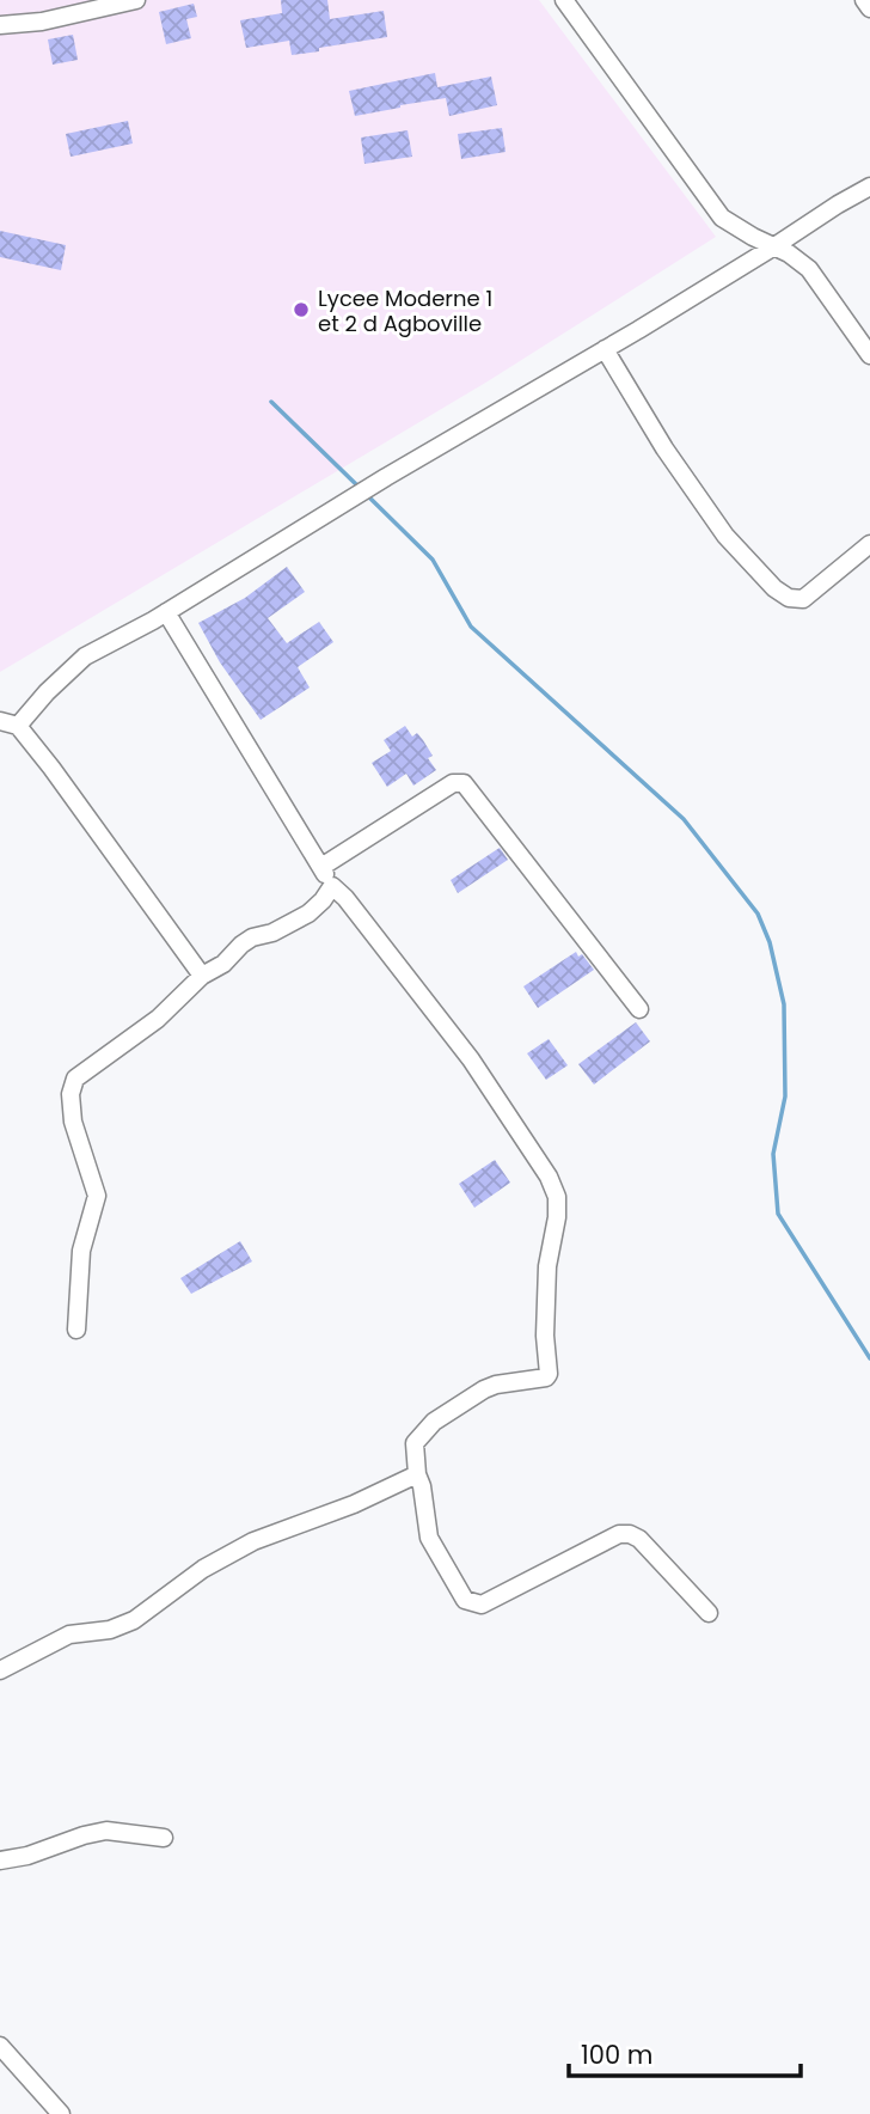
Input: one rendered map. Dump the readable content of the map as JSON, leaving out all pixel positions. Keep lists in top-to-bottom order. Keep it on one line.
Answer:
{"places":["Lycee Moderne 1 et 2 d Agboville"],"scale_bar":"100 m"}
